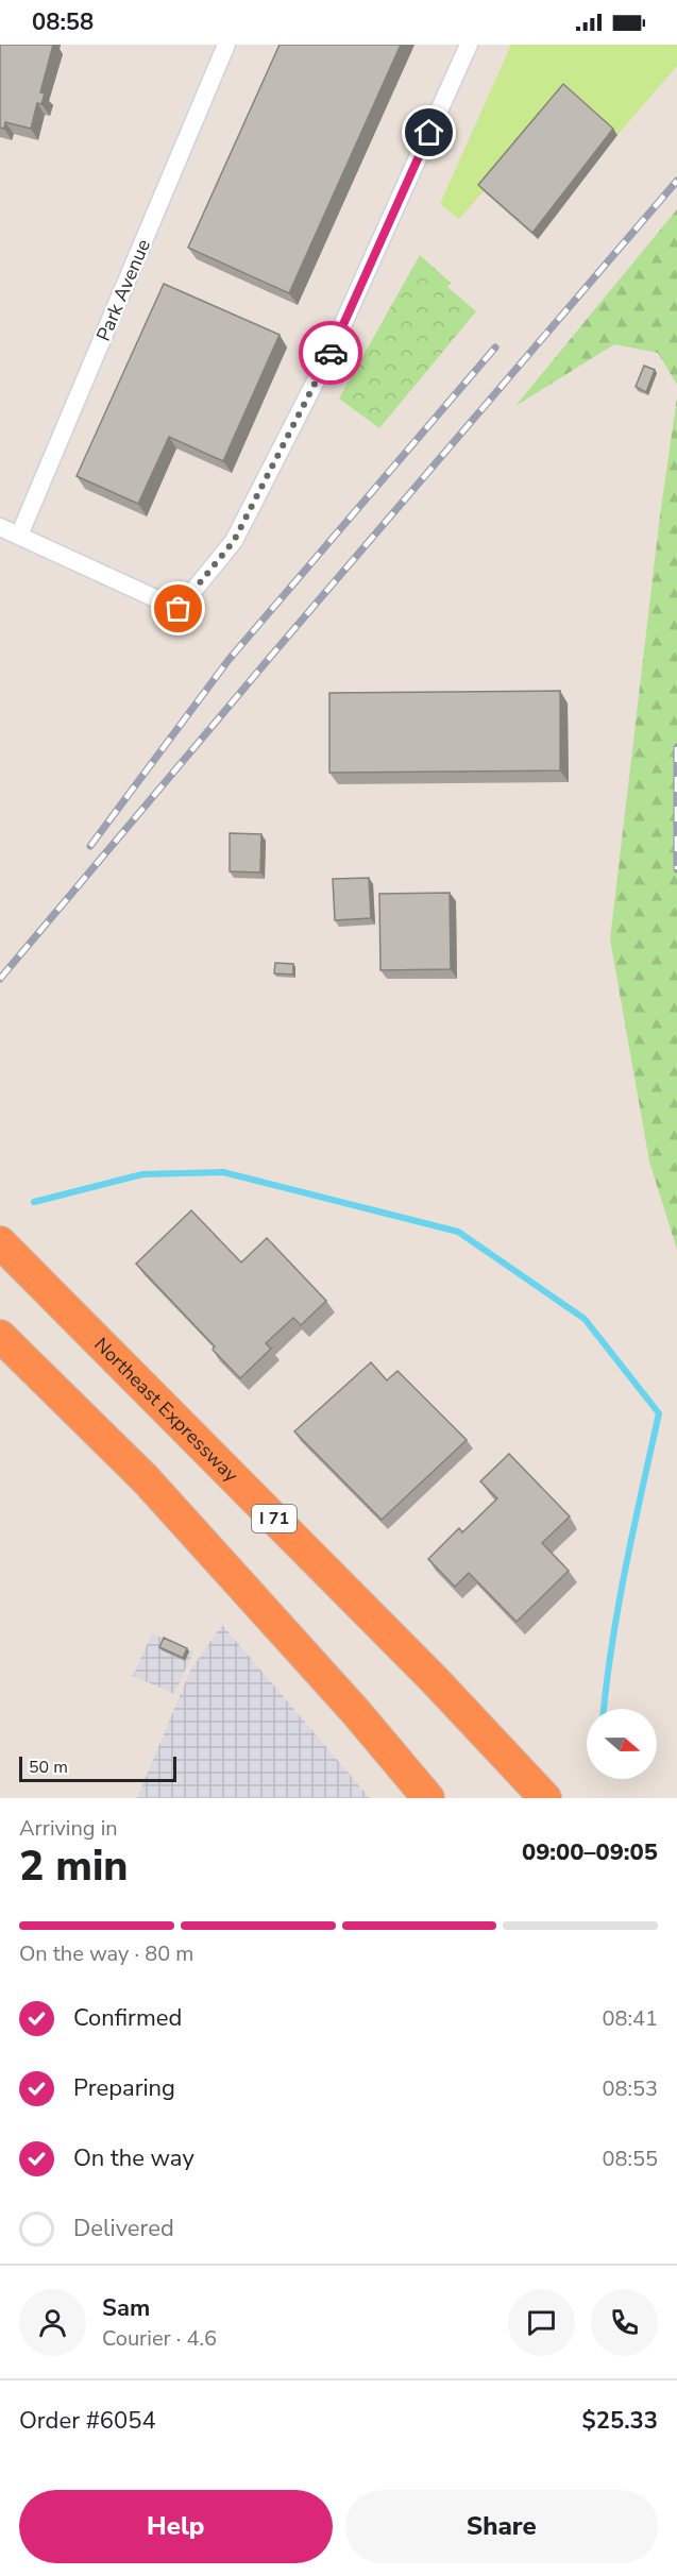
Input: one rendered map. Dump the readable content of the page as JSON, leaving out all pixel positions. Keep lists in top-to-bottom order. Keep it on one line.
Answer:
{"streets":{"highway":["Northeast Expressway","I 71"],"street":["Park Avenue"]},"scale_bar":"50 m","north":"right","page":{"status":"08:58","scale":"50 m","heading":["2 min","Arriving in","09:00–09:05"],"panel":["Sam","Courier · 4.6","Order #6054","$25.33"],"bar":"On the way · 80 m","list":[["Confirmed","08:41"],["Preparing","08:53"],["On the way","08:55"],"Delivered"],"buttons":["Help","Share"]}}
